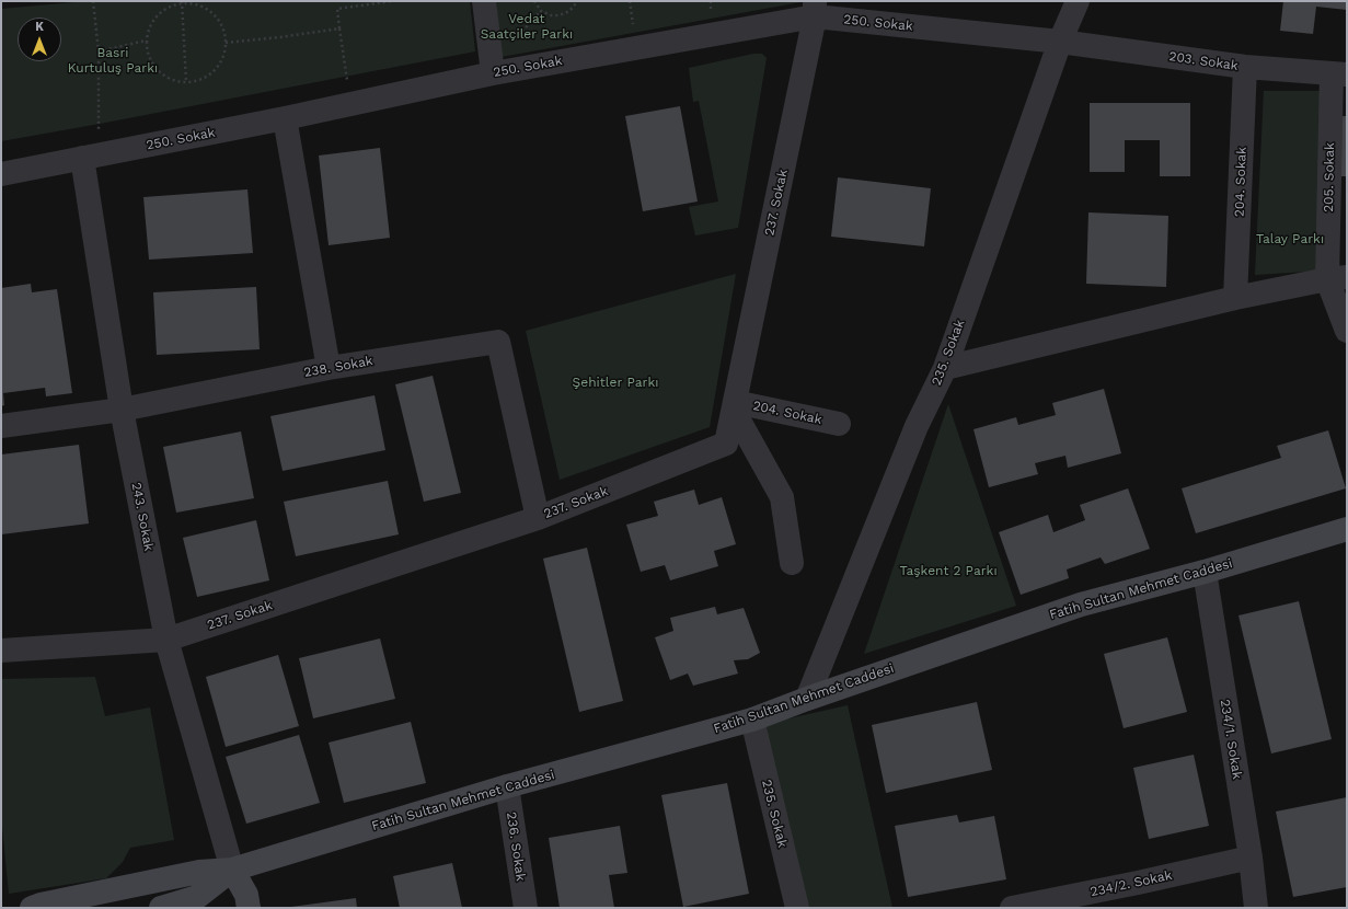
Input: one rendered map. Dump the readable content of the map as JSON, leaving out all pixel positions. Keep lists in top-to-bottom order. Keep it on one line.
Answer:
{"streets":{"main road":["Fatih Sultan Mehmet Caddesi"],"street":["250. Sokak","203. Sokak","205. Sokak","204. Sokak","237. Sokak","235. Sokak","238. Sokak","243. Sokak","234/1. Sokak","236. Sokak","234/2. Sokak"]},"crossings":[["250. Sokak","203. Sokak"],["250. Sokak","237. Sokak"],["250. Sokak","235. Sokak"],["250. Sokak","243. Sokak"],["203. Sokak","205. Sokak"],["203. Sokak","204. Sokak"],["203. Sokak","235. Sokak"],["204. Sokak","237. Sokak"],["237. Sokak","238. Sokak"],["237. Sokak","243. Sokak"],["235. Sokak","Fatih Sultan Mehmet Caddesi"],["238. Sokak","243. Sokak"],["243. Sokak","Fatih Sultan Mehmet Caddesi"],["Fatih Sultan Mehmet Caddesi","234/1. Sokak"],["Fatih Sultan Mehmet Caddesi","236. Sokak"],["234/1. Sokak","234/2. Sokak"]],"parks":["Vedat Saatçiler Parkı","Basri Kurtuluş Parkı","Talay Parkı","Şehitler Parkı","Taşkent 2 Parkı"],"north":"top"}
